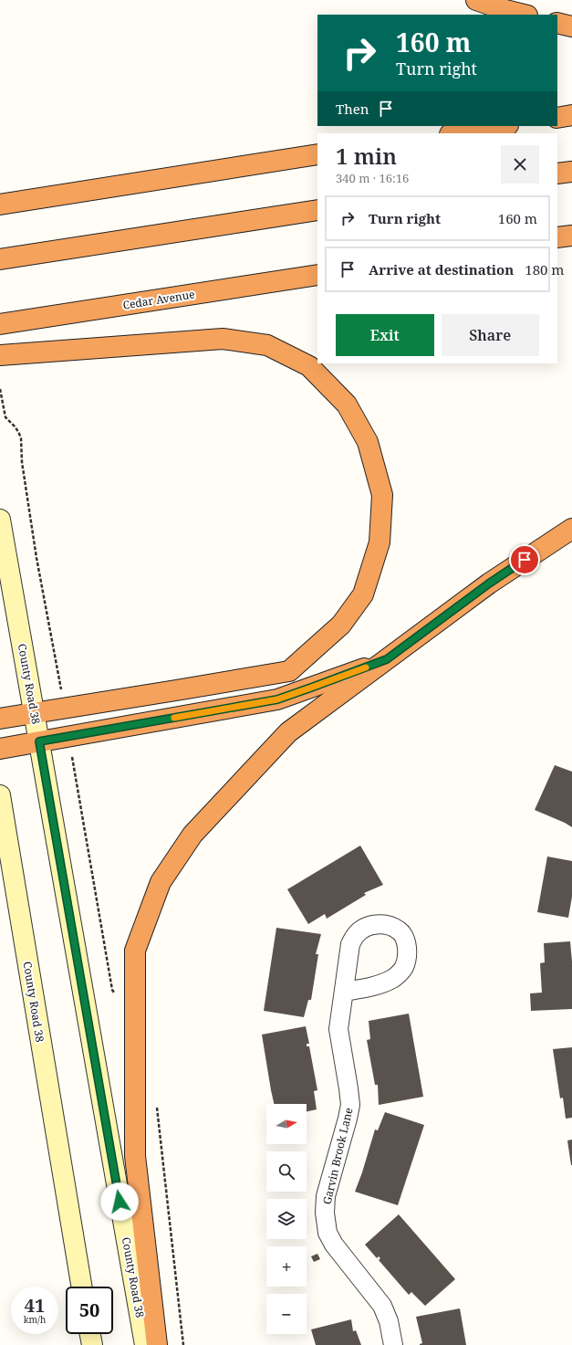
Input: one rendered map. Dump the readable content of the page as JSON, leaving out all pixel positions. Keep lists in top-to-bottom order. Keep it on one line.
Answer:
{"streets":{"highway":["Cedar Avenue"],"main road":["County Road 38"],"street":["Garvin Brook Lane"]},"north":"right","page":{"turn":["160 m","Turn right"],"then":"Then","heading":["1 min","340 m · 16:16"],"list":[{"name":"Turn right","value":"160 m"},{"name":"Arrive at destination","value":"180 m"}],"buttons":["Exit","Share"],"map_buttons":["+","−"],"speed":"41 km/h","limit":"50"}}
